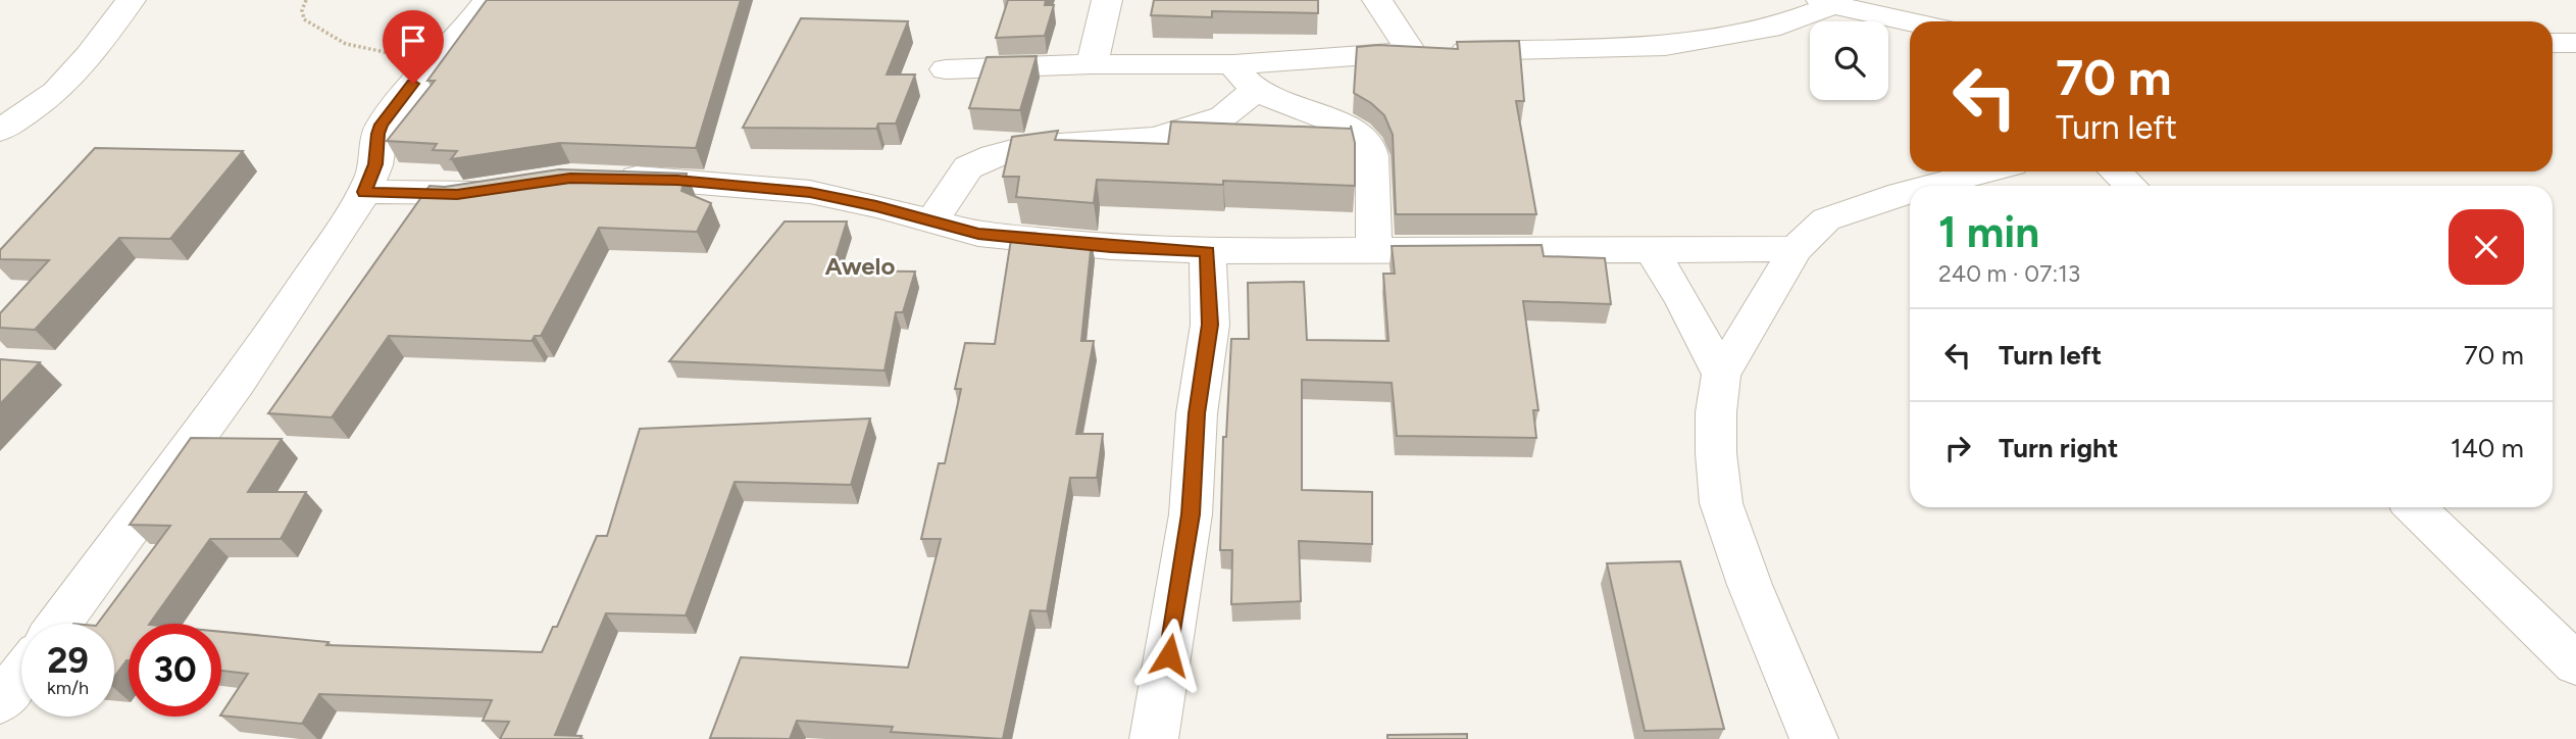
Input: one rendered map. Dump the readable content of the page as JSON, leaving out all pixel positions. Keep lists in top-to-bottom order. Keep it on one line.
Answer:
{"districts":["Awelo"],"page":{"turn":["70 m","Turn left"],"heading":["1 min","240 m · 07:13"],"list":[{"name":"Turn left","value":"70 m"},{"name":"Turn right","value":"140 m"}],"speed":"29 km/h","limit":"30"}}
